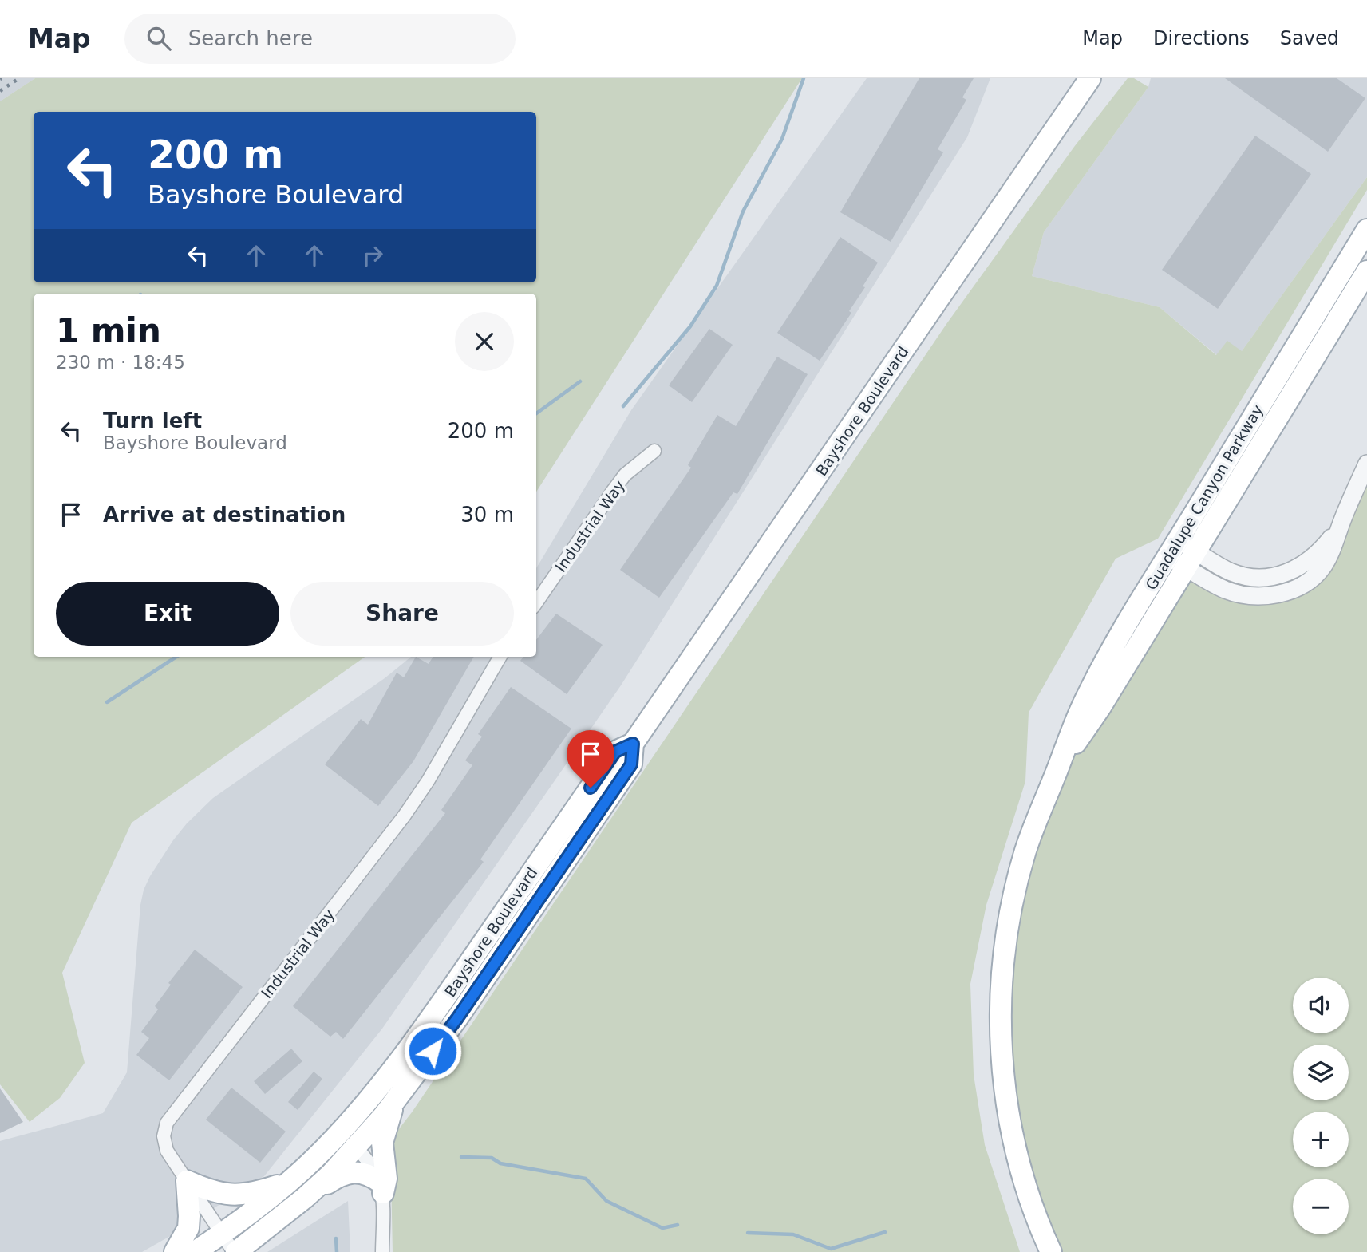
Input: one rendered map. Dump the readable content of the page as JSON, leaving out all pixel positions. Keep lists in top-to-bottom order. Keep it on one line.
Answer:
{"streets":{"main road":["Bayshore Boulevard","Guadalupe Canyon Parkway"],"street":["Industrial Way"]},"crossings":[["Bayshore Boulevard","Industrial Way"]],"page":{"header":"Map","search":"Search here","nav":["Map","Directions","Saved"],"turn":["200 m","Bayshore Boulevard"],"heading":["1 min","230 m · 18:45"],"list":[{"name":"Turn left","note":"Bayshore Boulevard","value":"200 m"},{"name":"Arrive at destination","value":"30 m"}],"buttons":["Exit","Share"],"map_buttons":["+","−"]}}
